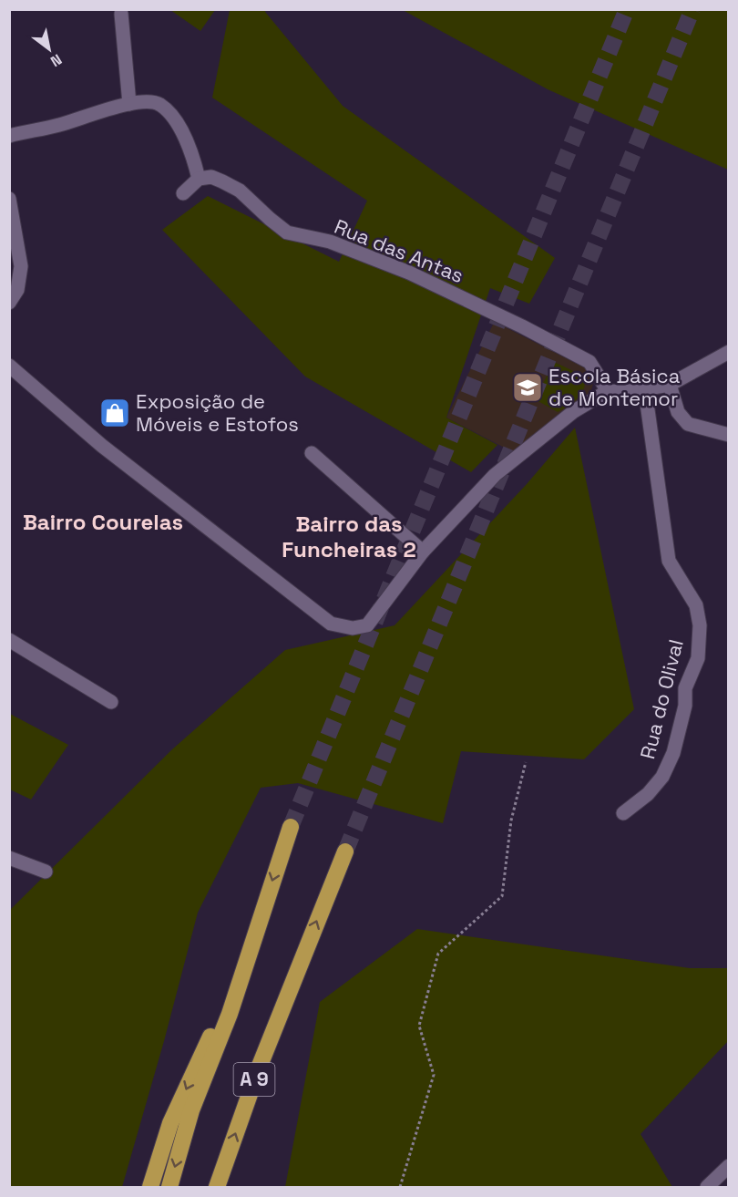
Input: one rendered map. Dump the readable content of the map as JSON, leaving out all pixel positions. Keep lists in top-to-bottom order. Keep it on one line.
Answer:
{"streets":{"highway":["A 9"],"street":["Rua das Antas","Rua do Olival"]},"districts":["Bairro Courelas","Bairro das Funcheiras 2"],"places":{"school or university":["Escola Básica de Montemor"],"shop":["Exposição de Móveis e Estofos"]},"north":"bottom right"}
